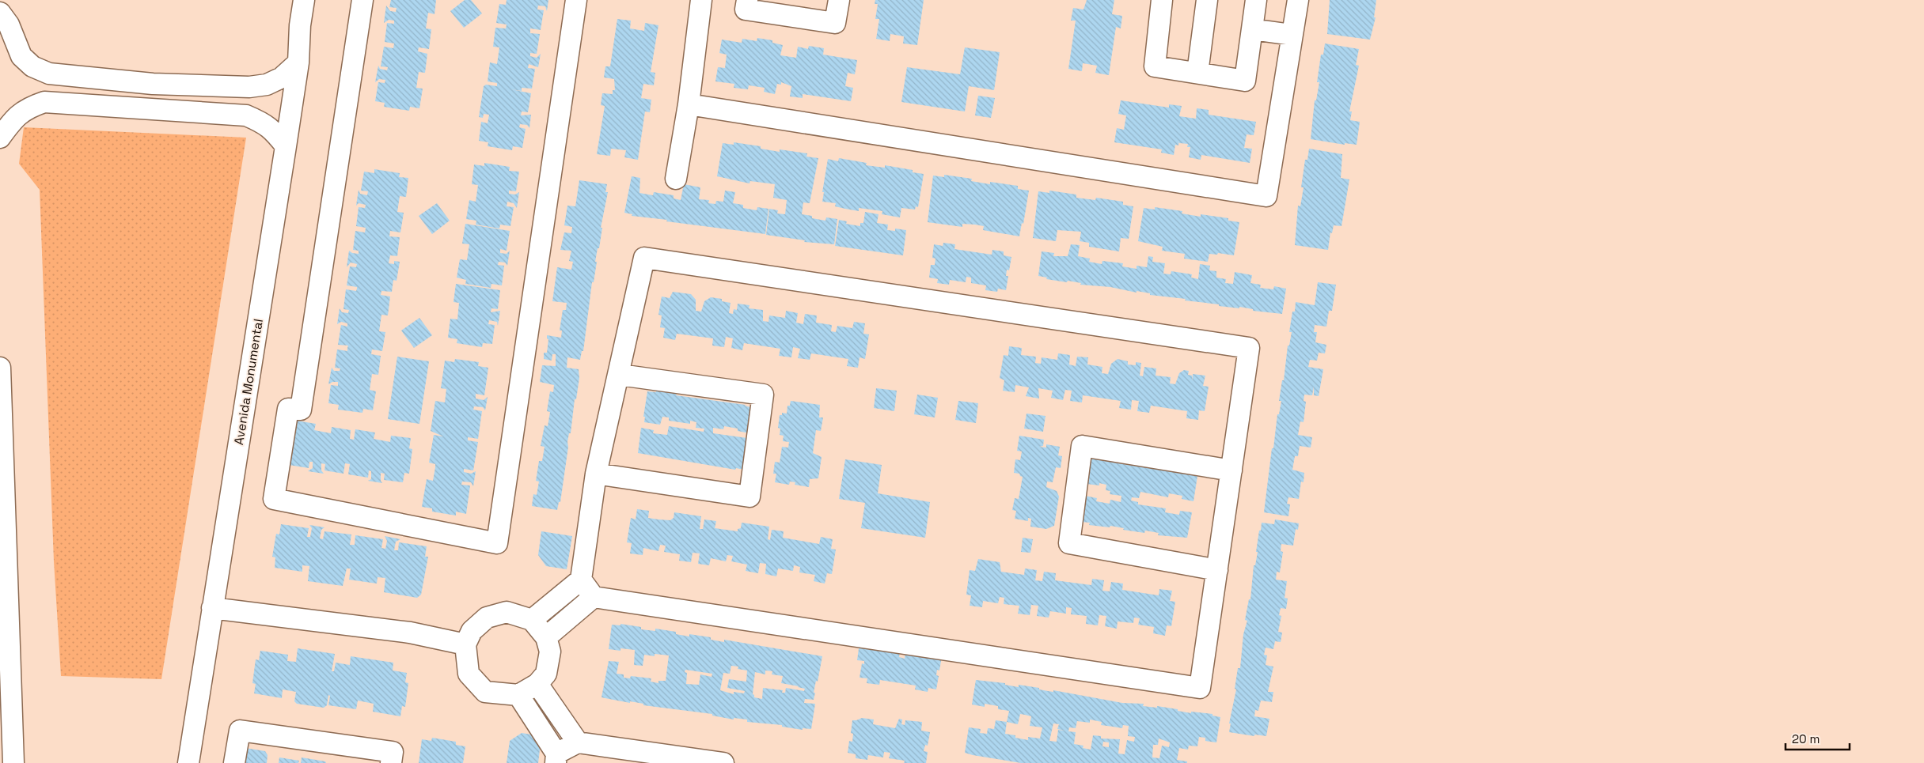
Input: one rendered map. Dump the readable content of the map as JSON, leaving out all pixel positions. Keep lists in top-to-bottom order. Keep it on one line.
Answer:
{"streets":{"street":["Avenida Monumental"]},"scale_bar":"20 m"}
